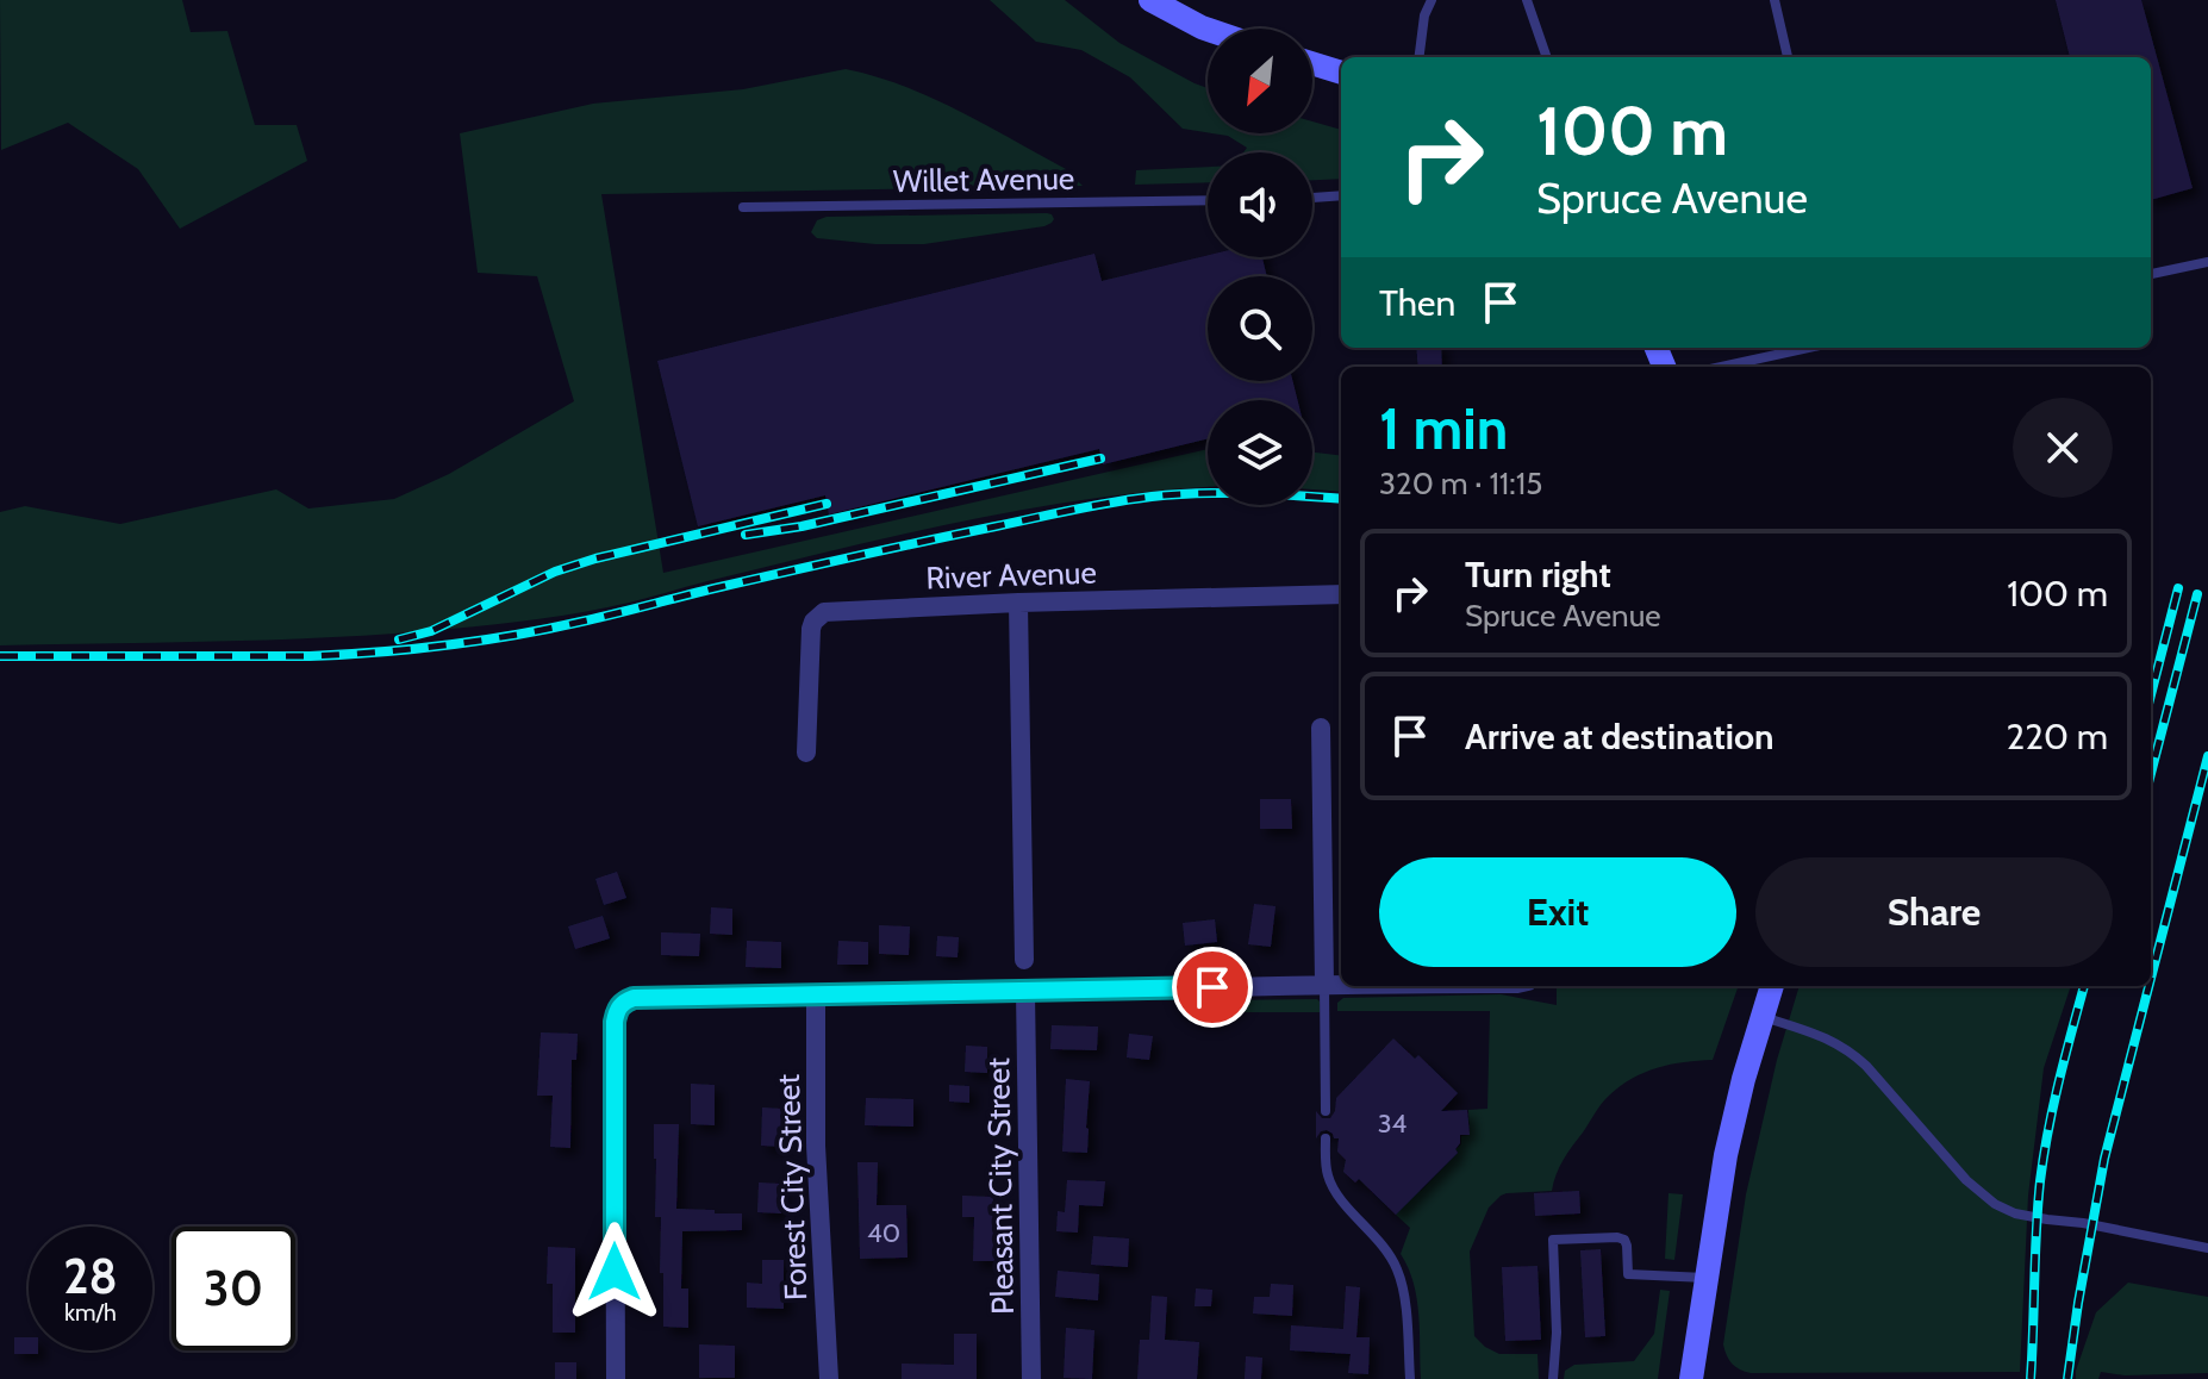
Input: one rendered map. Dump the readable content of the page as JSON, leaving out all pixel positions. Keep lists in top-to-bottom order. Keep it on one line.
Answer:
{"streets":{"street":["River Avenue","Pleasant City Street","Forest City Street"],"lane":["Willet Avenue"]},"house_numbers":["34","40"],"north":"bottom left","page":{"turn":["100 m","Spruce Avenue"],"then":"Then","heading":["1 min","320 m · 11:15"],"list":[{"name":"Turn right","note":"Spruce Avenue","value":"100 m"},{"name":"Arrive at destination","value":"220 m"}],"buttons":["Exit","Share"],"speed":"28 km/h","limit":"30"}}
